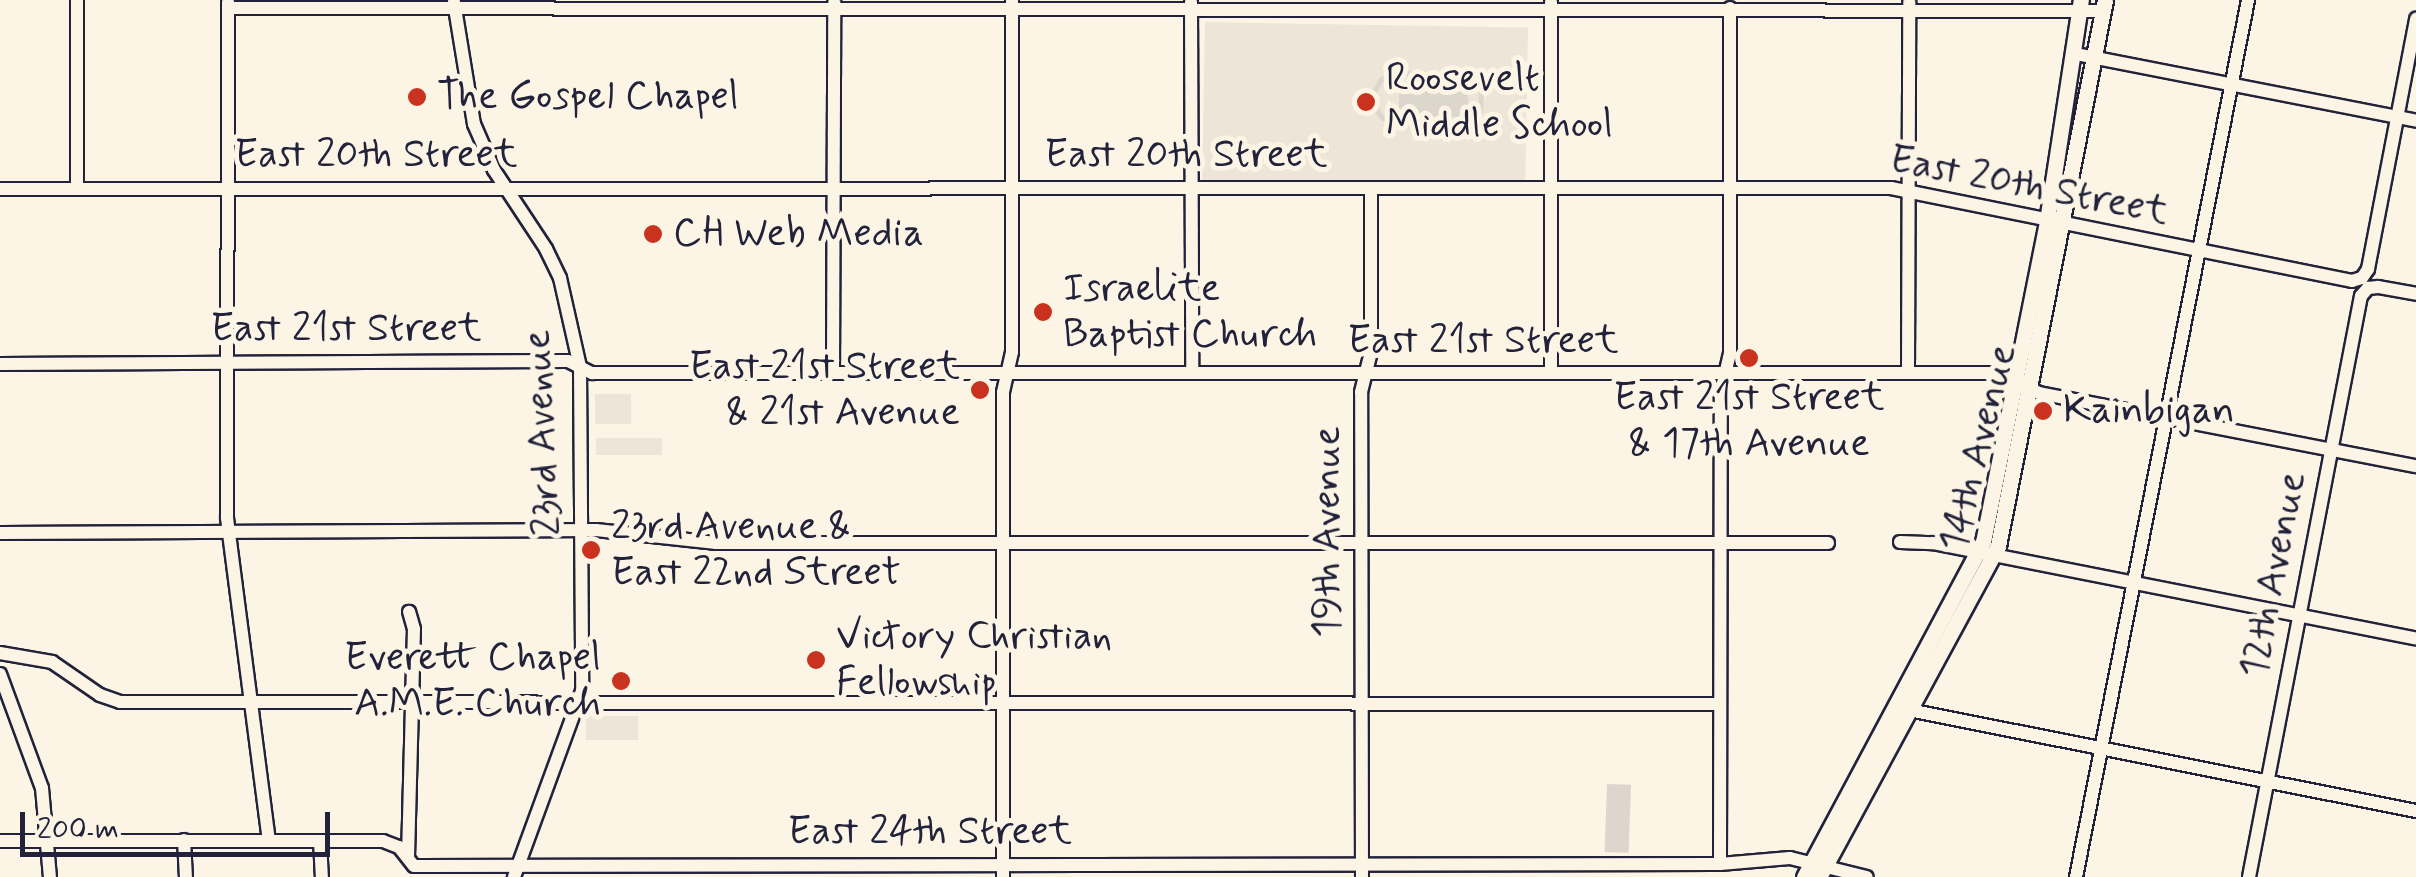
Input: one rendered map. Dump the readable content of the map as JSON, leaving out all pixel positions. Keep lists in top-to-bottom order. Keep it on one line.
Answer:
{"streets":{"main road":["14th Avenue"],"street":["East 20th Street","East 21st Street","23rd Avenue","19th Avenue","12th Avenue","East 24th Street"]},"crossings":[["East 20th Street","23rd Avenue"],["East 20th Street","14th Avenue"],["East 20th Street","19th Avenue"],["East 20th Street","12th Avenue"],["East 21st Street","23rd Avenue"],["East 21st Street","14th Avenue"],["East 21st Street","19th Avenue"],["East 21st Street","12th Avenue"],["23rd Avenue","East 24th Street"],["14th Avenue","East 24th Street"],["19th Avenue","East 24th Street"]],"places":["The Gospel Chapel","Roosevelt Middle School","CH Web Media","Israelite Baptist Church","East 21st Street & 17th Avenue","East 21st Street & 21st Avenue","Kainbigan","23rd Avenue & East 22nd Street","Victory Christian Fellowship","Everett Chapel A.M.E. Church"],"scale_bar":"200 m"}
